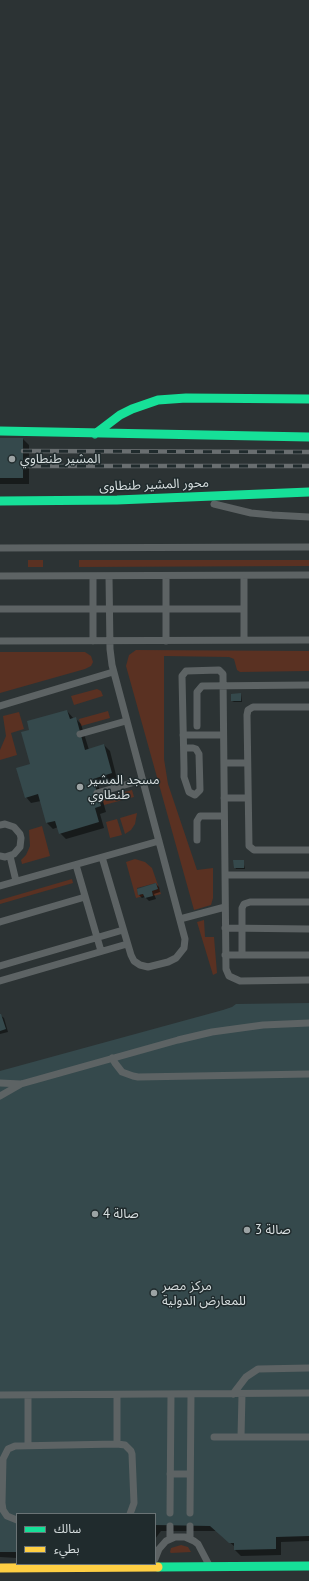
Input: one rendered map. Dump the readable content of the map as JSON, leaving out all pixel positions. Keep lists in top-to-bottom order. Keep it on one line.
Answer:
{"streets":{"main road":["محور المشير طنطاوى"]},"places":["المشير طنطاوي","مسجد المشير طنطاوي","صالة 4","صالة 3","مركز مصر للمعارض الدولية"],"legend":["سالك","بطيء"]}
